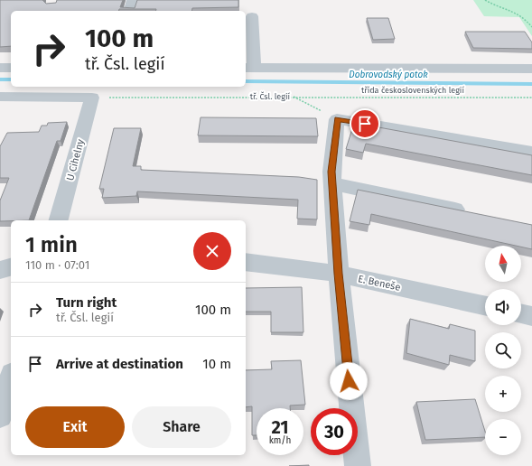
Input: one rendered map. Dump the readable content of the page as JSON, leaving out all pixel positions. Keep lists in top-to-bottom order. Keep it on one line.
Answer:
{"streets":{"street":["U Cihelny","E. Beneše"],"path":["třída československých legií","tř. Čsl. legií"]},"crossings":[["třída československých legií","tř. Čsl. legií"],["tř. Čsl. legií","U Cihelny"]],"water":["Dobrovodský potok"],"north":"top","page":{"turn":["100 m","tř. Čsl. legií"],"heading":["1 min","110 m · 07:01"],"map_buttons":["+","−"],"list":[{"name":"Turn right","note":"tř. Čsl. legií","value":"100 m"},{"name":"Arrive at destination","value":"10 m"}],"buttons":["Exit","Share"],"speed":"21 km/h","limit":"30"}}
